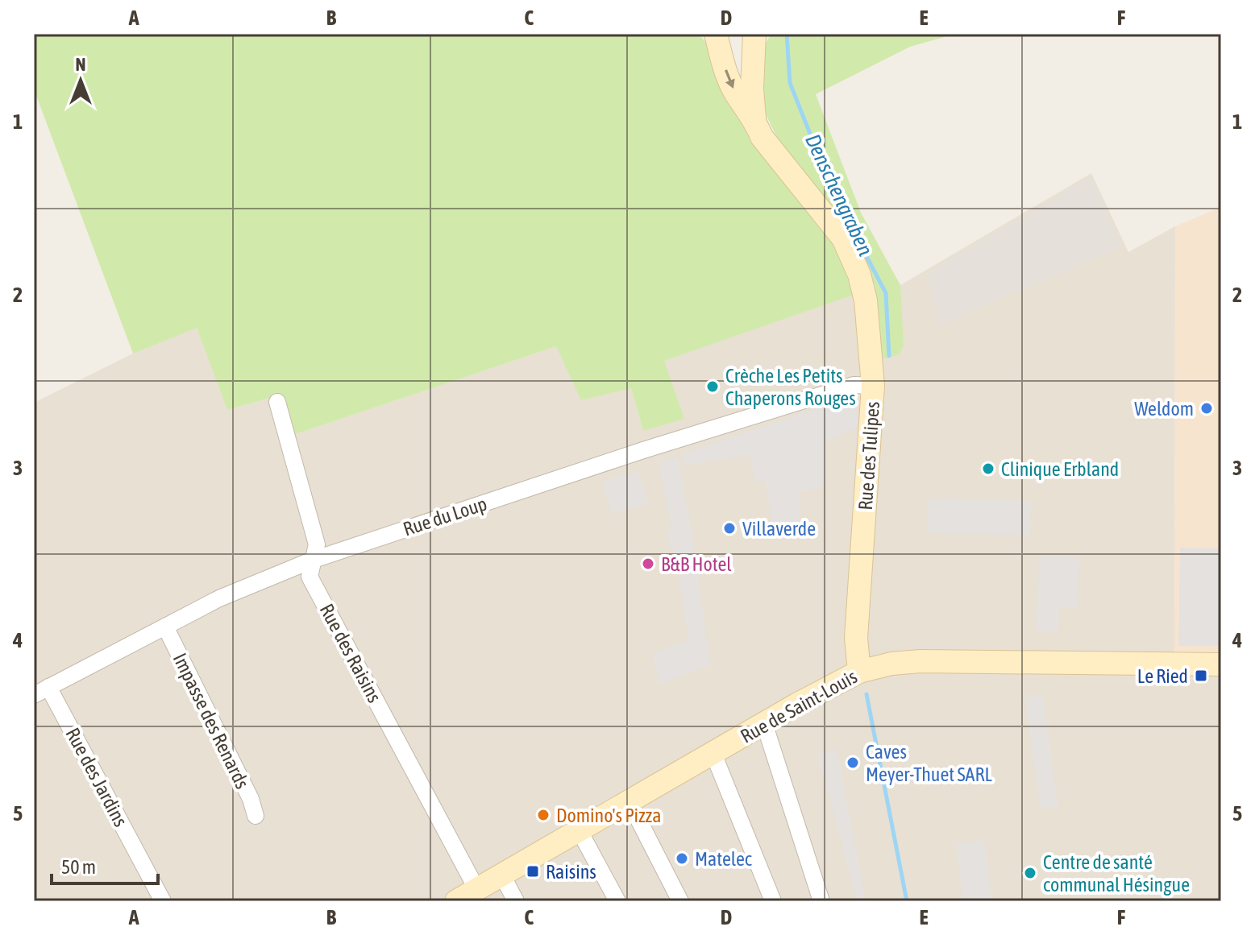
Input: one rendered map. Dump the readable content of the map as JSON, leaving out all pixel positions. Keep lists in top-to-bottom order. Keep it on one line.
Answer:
{"streets":{"main road":["Rue des Tulipes","Rue de Saint-Louis"],"street":["Rue du Loup","Rue des Raisins","Impasse des Renards","Rue des Jardins"]},"crossings":[["Rue des Tulipes","Rue du Loup"],["Rue des Tulipes","Rue de Saint-Louis"],["Rue du Loup","Rue des Raisins"],["Rue du Loup","Impasse des Renards"],["Rue du Loup","Rue des Jardins"],["Rue des Raisins","Rue de Saint-Louis"]],"water":["Denschengraben"],"places":{"other":["Crèche Les Petits Chaperons Rouges","Weldom","Clinique Erbland","Villaverde","B&B Hotel","Caves Meyer-Thuet SARL","Domino's Pizza","Matelec","Centre de santé communal Hésingue"],"transit":["Le Ried","Raisins"]},"scale_bar":"50 m","north":"top","grid":{"columns":["A","B","C","D","E","F"],"rows":["1","2","3","4","5"]}}
